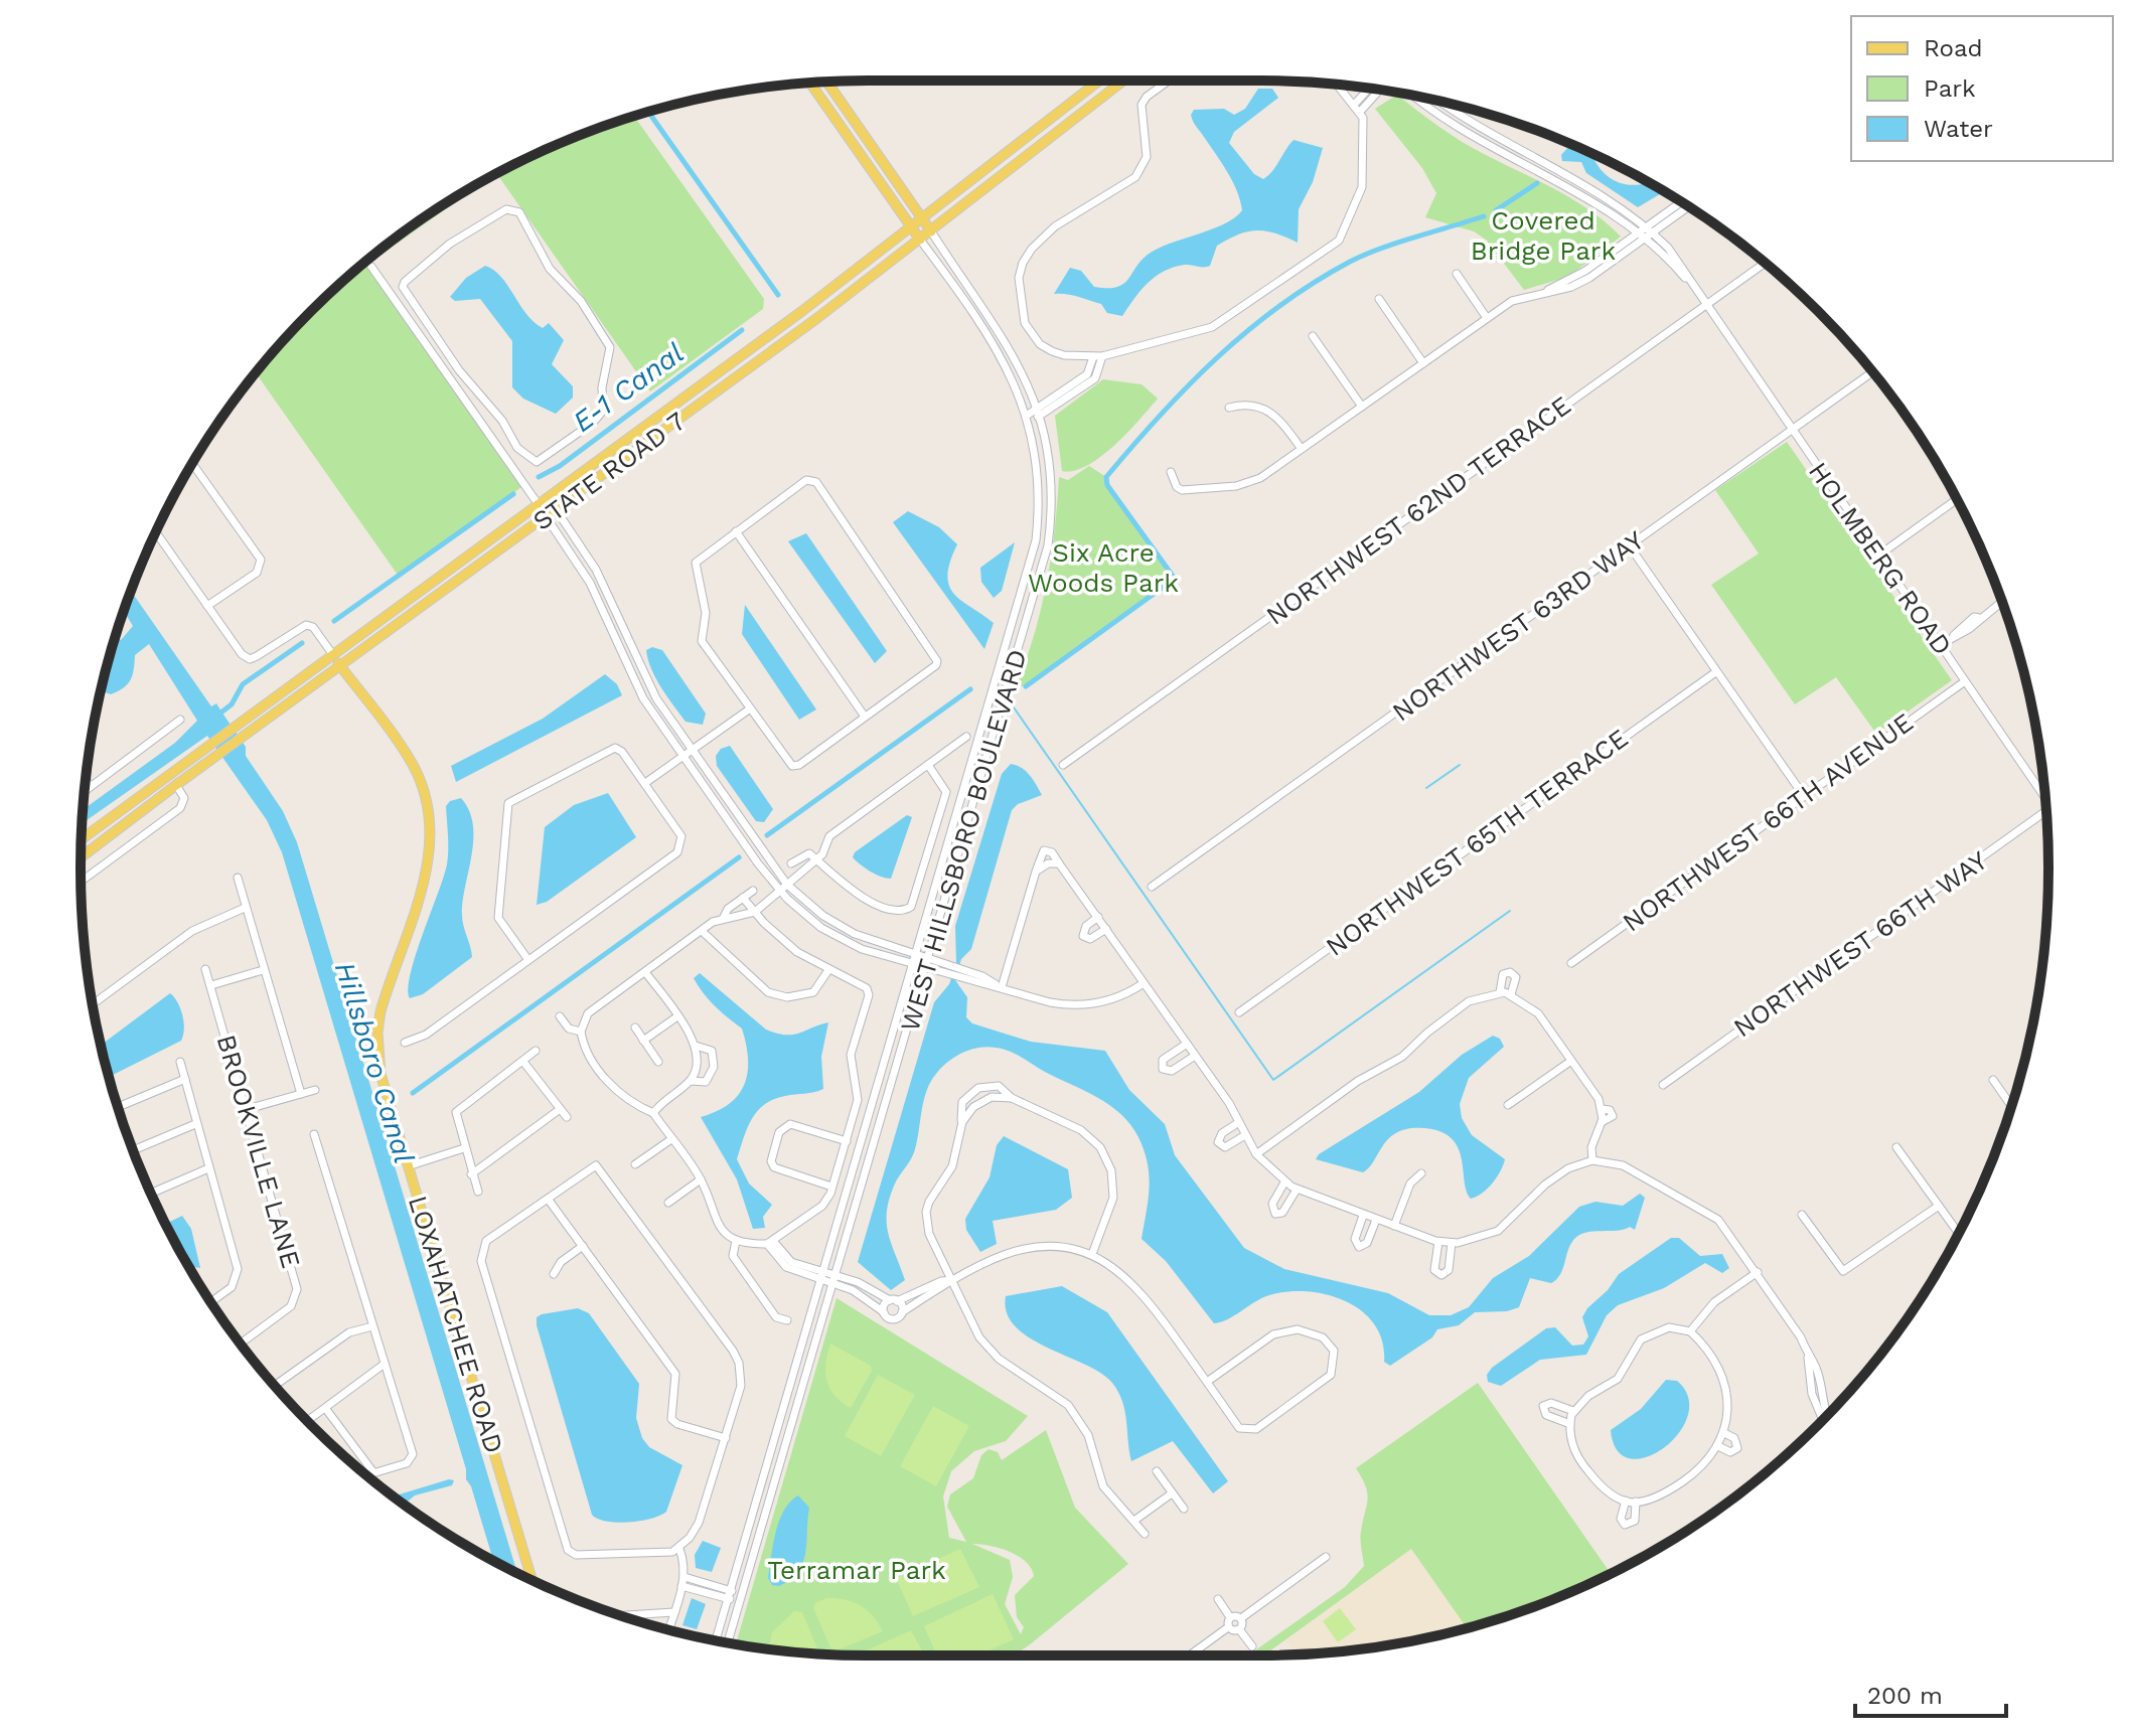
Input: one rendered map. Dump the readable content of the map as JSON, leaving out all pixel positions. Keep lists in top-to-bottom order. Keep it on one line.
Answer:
{"streets":{"main road":["STATE ROAD 7","WEST HILLSBORO BOULEVARD","LOXAHATCHEE ROAD"],"street":["NORTHWEST 62ND TERRACE","HOLMBERG ROAD","NORTHWEST 63RD WAY","NORTHWEST 66TH AVENUE","NORTHWEST 65TH TERRACE","NORTHWEST 66TH WAY","BROOKVILLE LANE"]},"crossings":[["STATE ROAD 7","WEST HILLSBORO BOULEVARD"],["STATE ROAD 7","LOXAHATCHEE ROAD"],["NORTHWEST 62ND TERRACE","HOLMBERG ROAD"],["HOLMBERG ROAD","NORTHWEST 63RD WAY"],["HOLMBERG ROAD","NORTHWEST 66TH AVENUE"]],"water":["E-1 Canal","Hillsboro Canal"],"parks":["Covered Bridge Park","Six Acre Woods Park","Terramar Park"],"legend":["Road","Park","Water"],"scale_bar":"200 m"}
